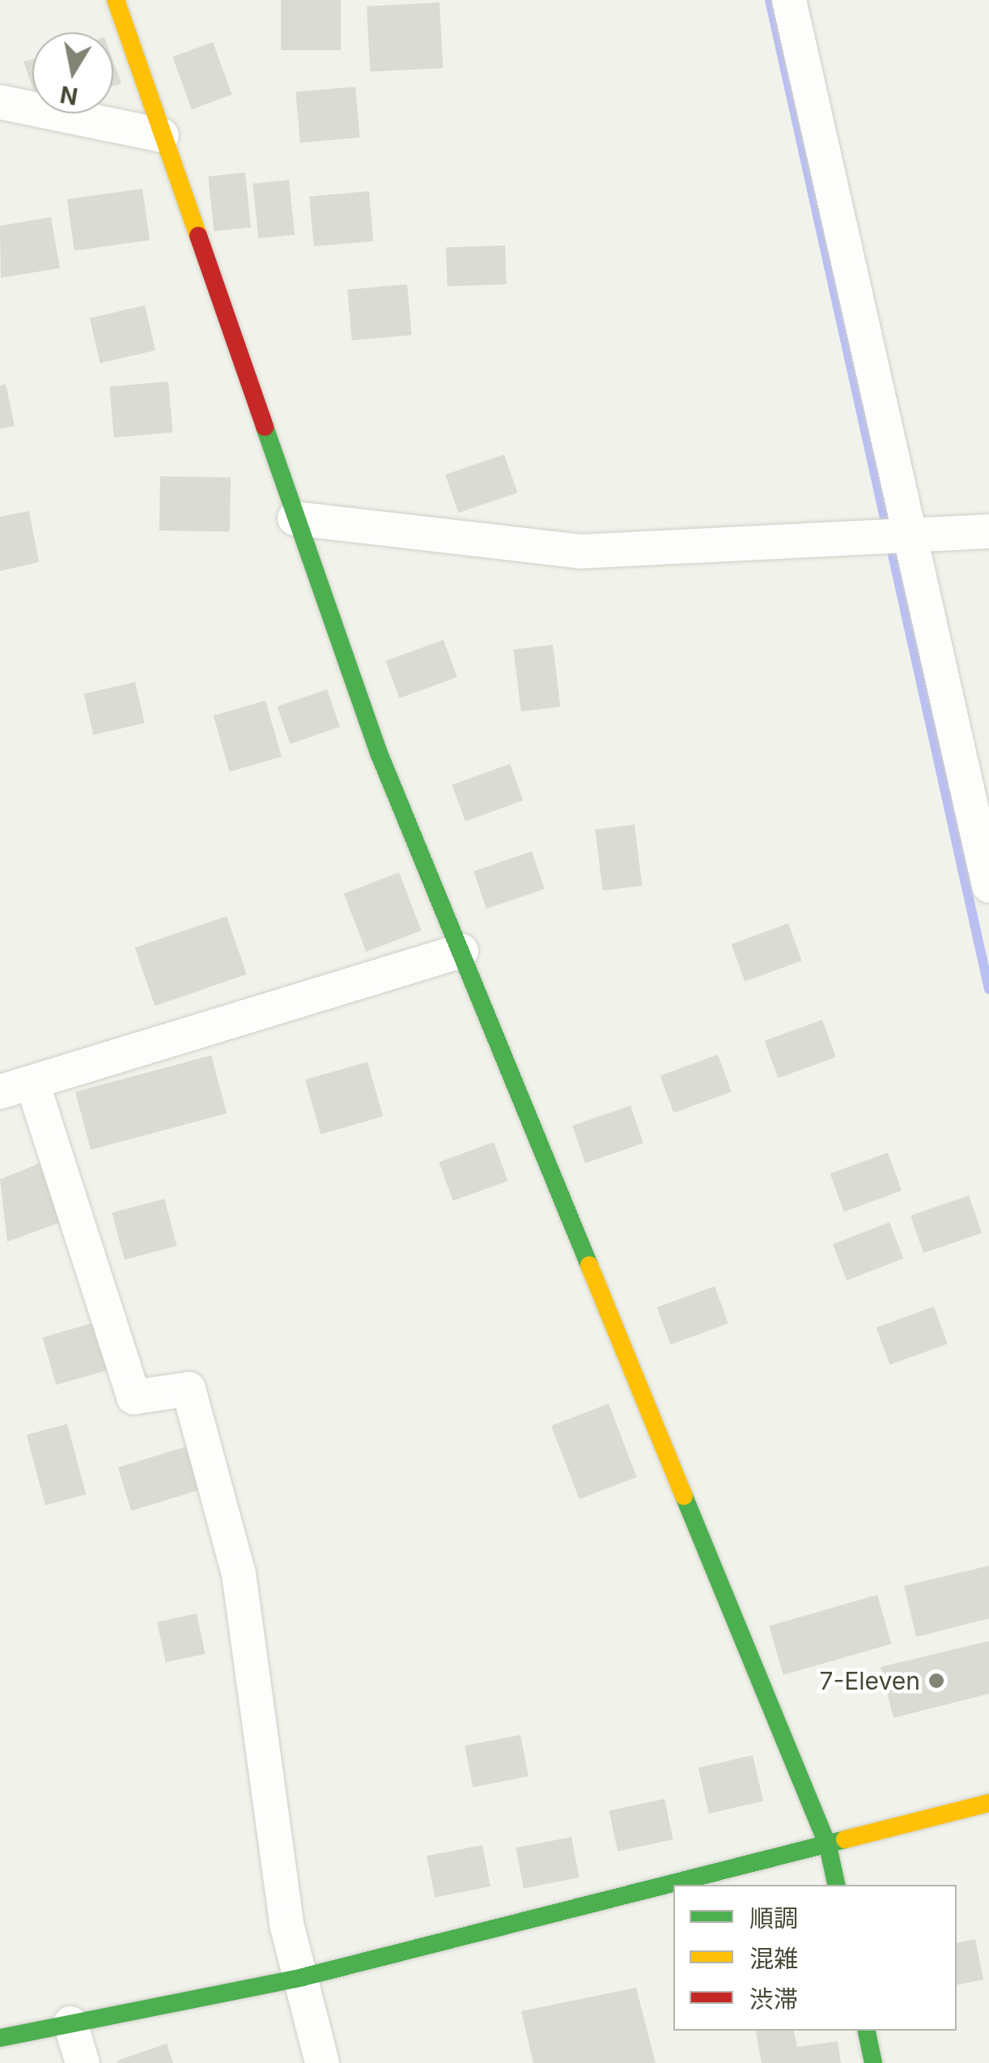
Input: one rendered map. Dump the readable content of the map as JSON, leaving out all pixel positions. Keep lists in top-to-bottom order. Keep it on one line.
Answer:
{"places":["7-Eleven"],"legend":["順調","混雑","渋滞"],"north":"bottom"}
